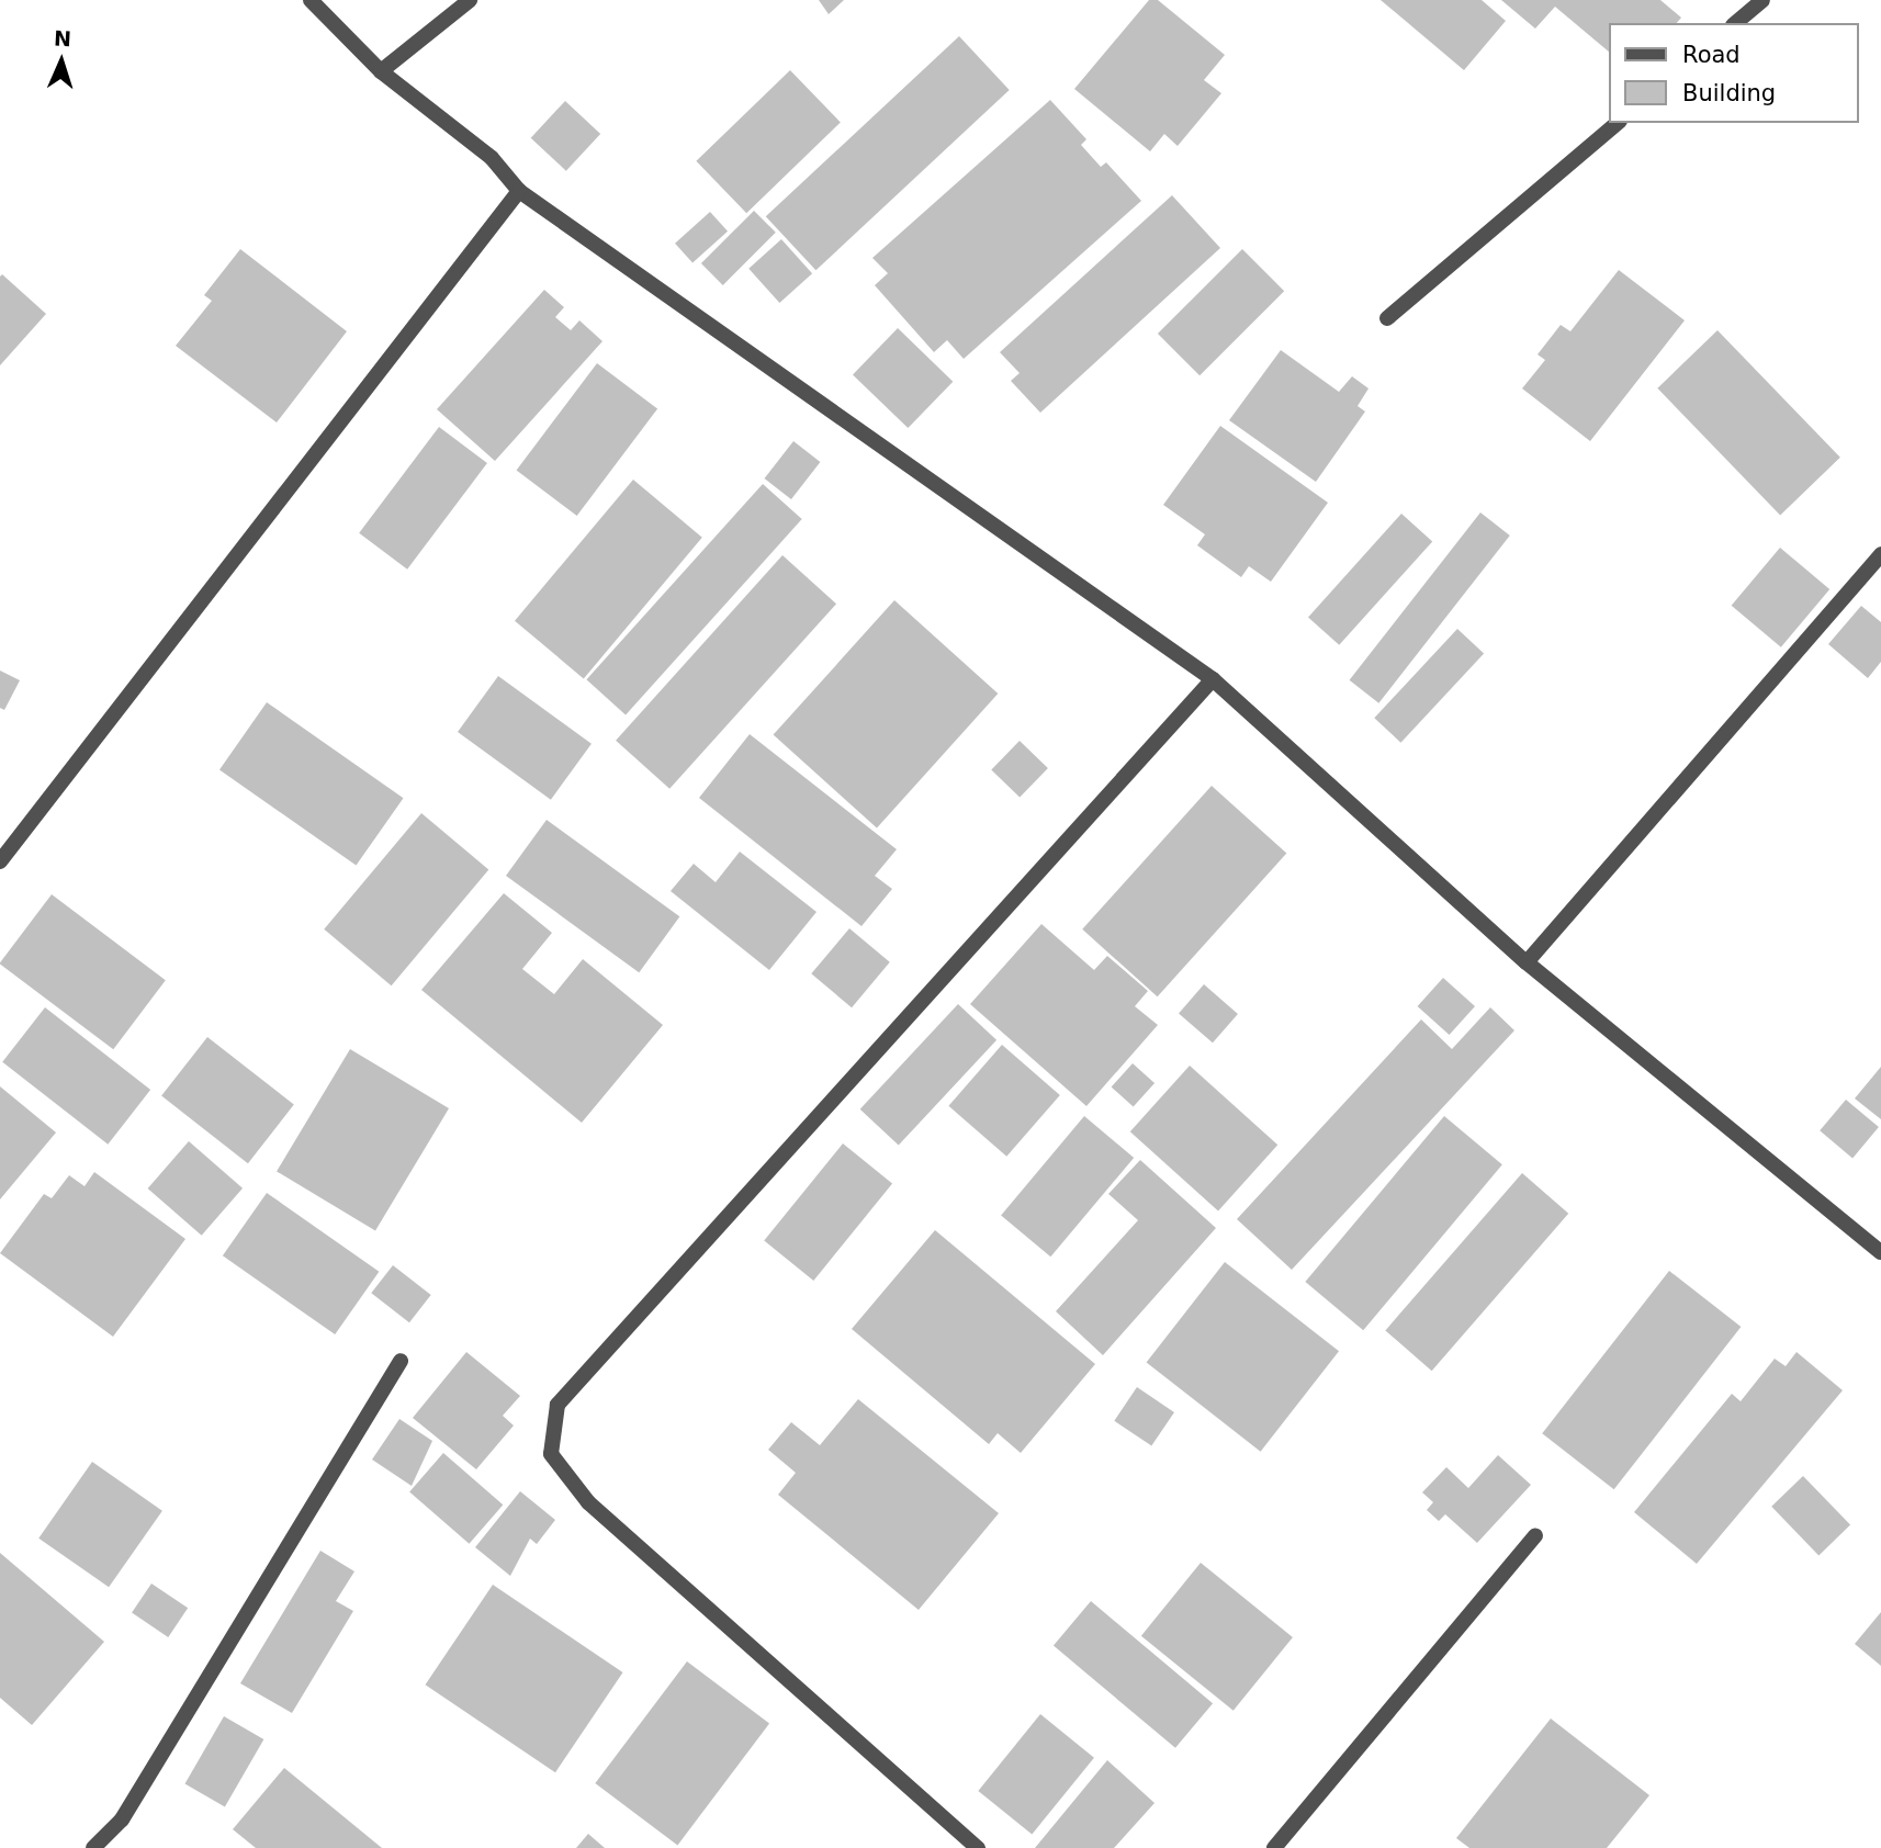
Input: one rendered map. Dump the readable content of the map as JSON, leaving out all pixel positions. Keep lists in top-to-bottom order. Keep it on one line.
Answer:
{"legend":["Road","Building"],"north":"top"}
